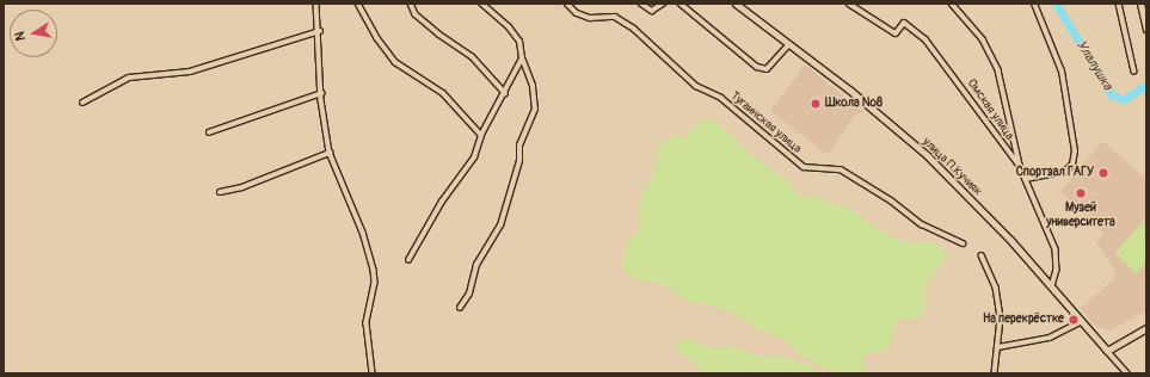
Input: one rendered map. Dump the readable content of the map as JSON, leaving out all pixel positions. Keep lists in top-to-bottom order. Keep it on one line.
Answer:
{"streets":{"street":["Омская улица","Тугаинская улица","улица П.Кучияк"]},"crossings":[["Омская улица","улица П.Кучияк"]],"water":["Улалушка"],"places":["Школа №8","Спортзал ГАГУ","Музей университета","На перекрёстке"],"north":"left"}
